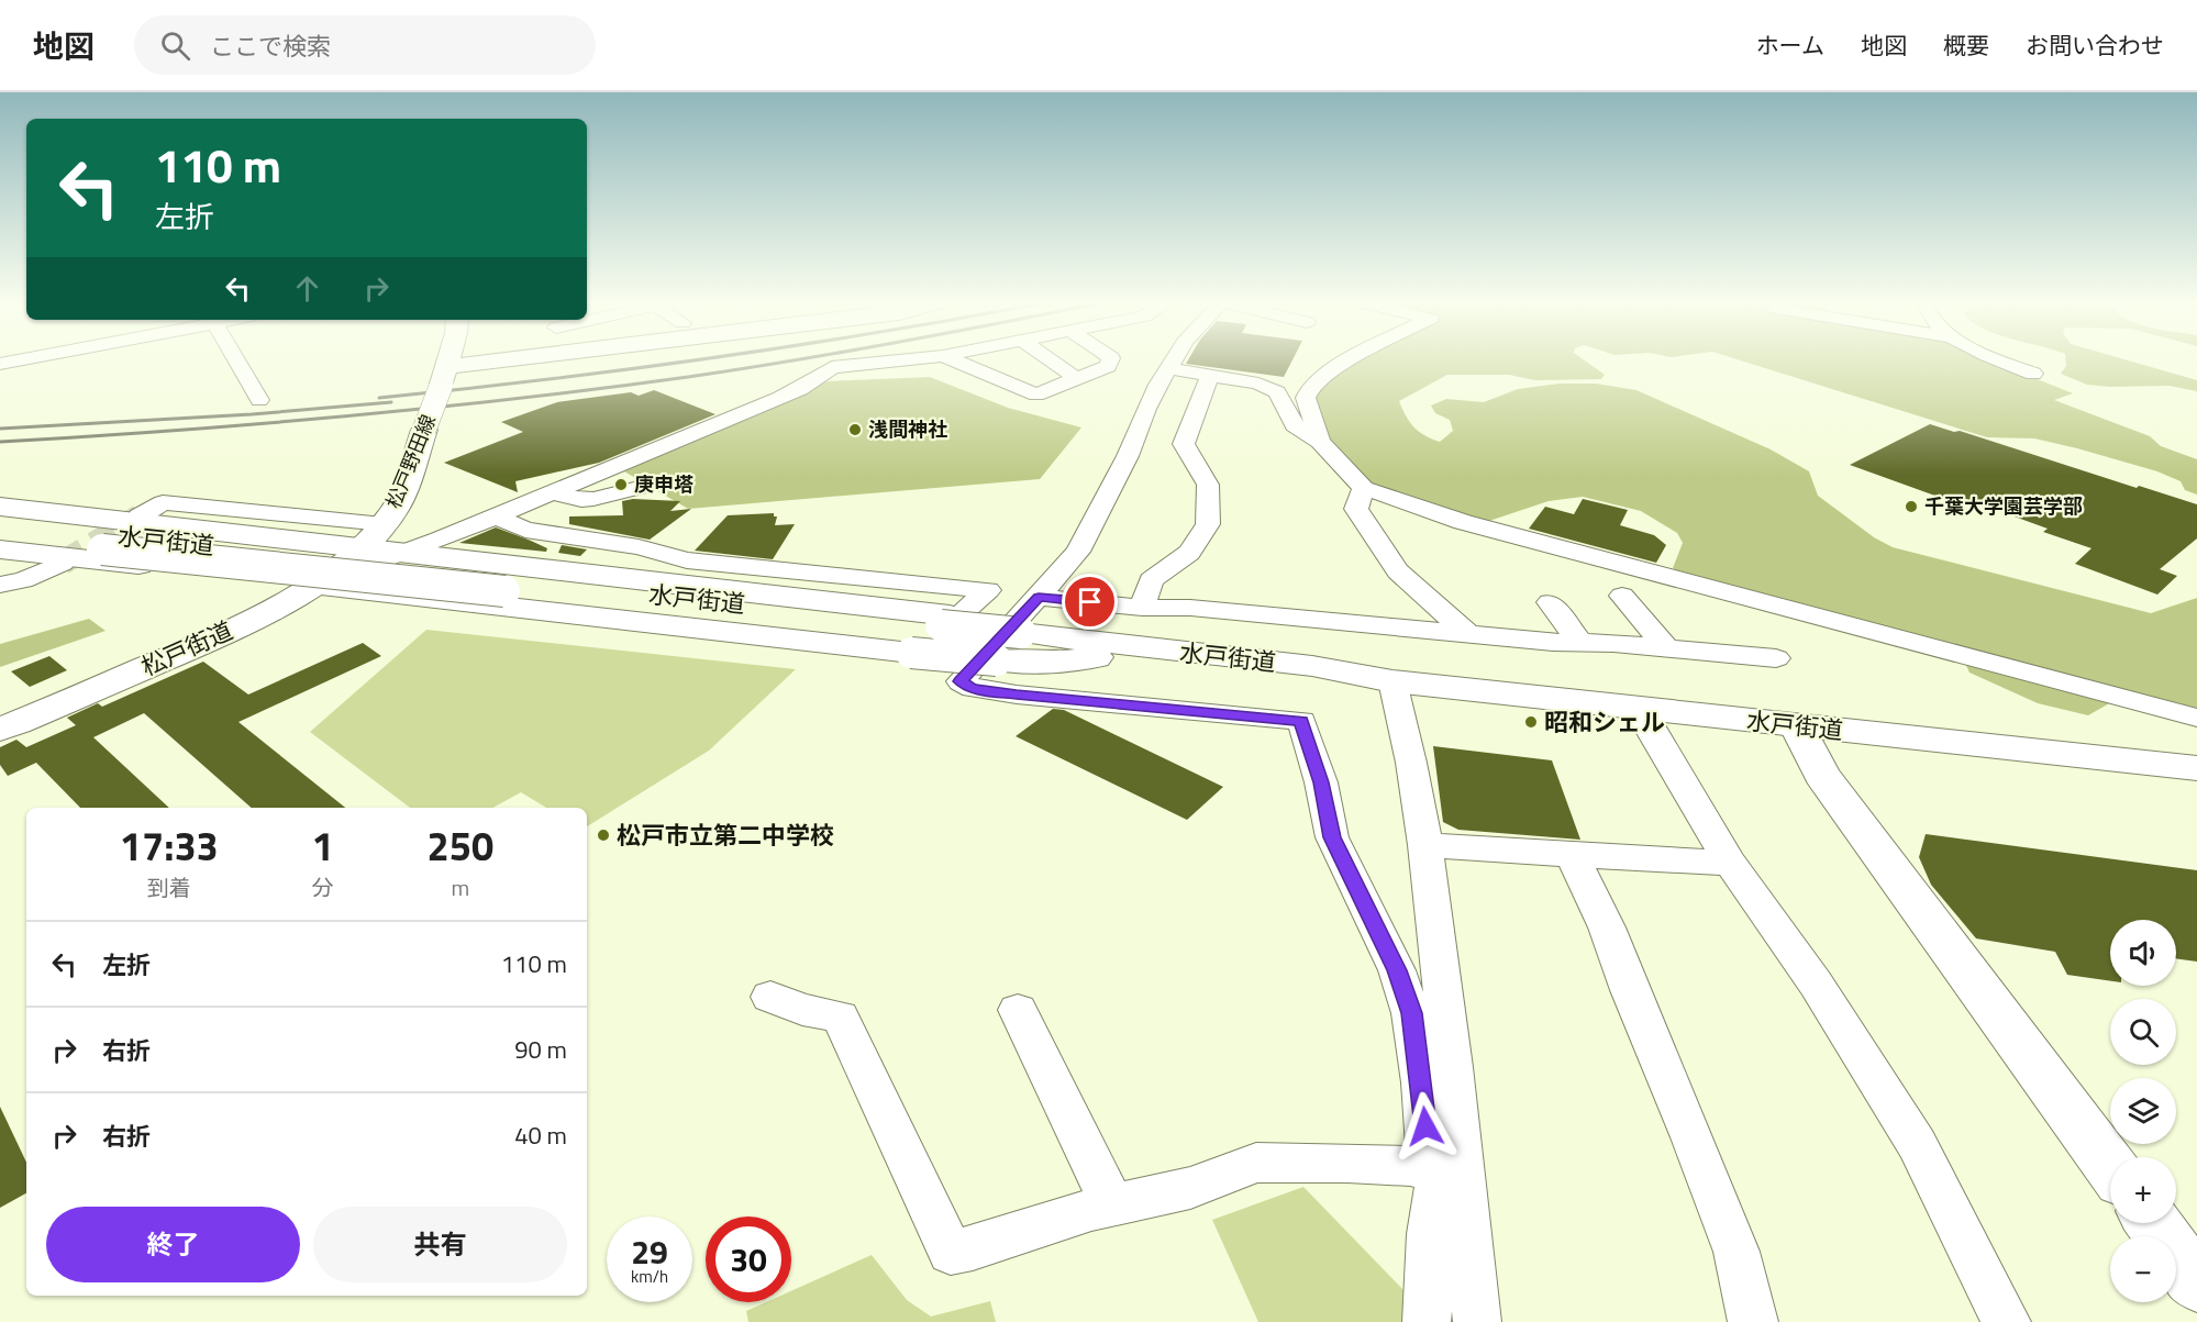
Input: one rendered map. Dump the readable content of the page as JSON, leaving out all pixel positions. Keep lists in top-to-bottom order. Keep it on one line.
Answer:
{"streets":{"main road":["松戸野田線","水戸街道","松戸街道"]},"crossings":[["松戸野田線","松戸街道"]],"places":["浅間神社","庚申塔","千葉大学園芸学部","昭和シェル","松戸市立第二中学校"],"page":{"header":"地図","search":"ここで検索","nav":["ホーム","地図","概要","お問い合わせ"],"turn":["110 m","左折"],"eta":["17:33","到着","1","分","250","m"],"map_buttons":["+","−"],"list":[{"name":"左折","value":"110 m"},{"name":"右折","value":"90 m"},{"name":"右折","value":"40 m"}],"buttons":["終了","共有"],"speed":"29 km/h","limit":"30"}}
